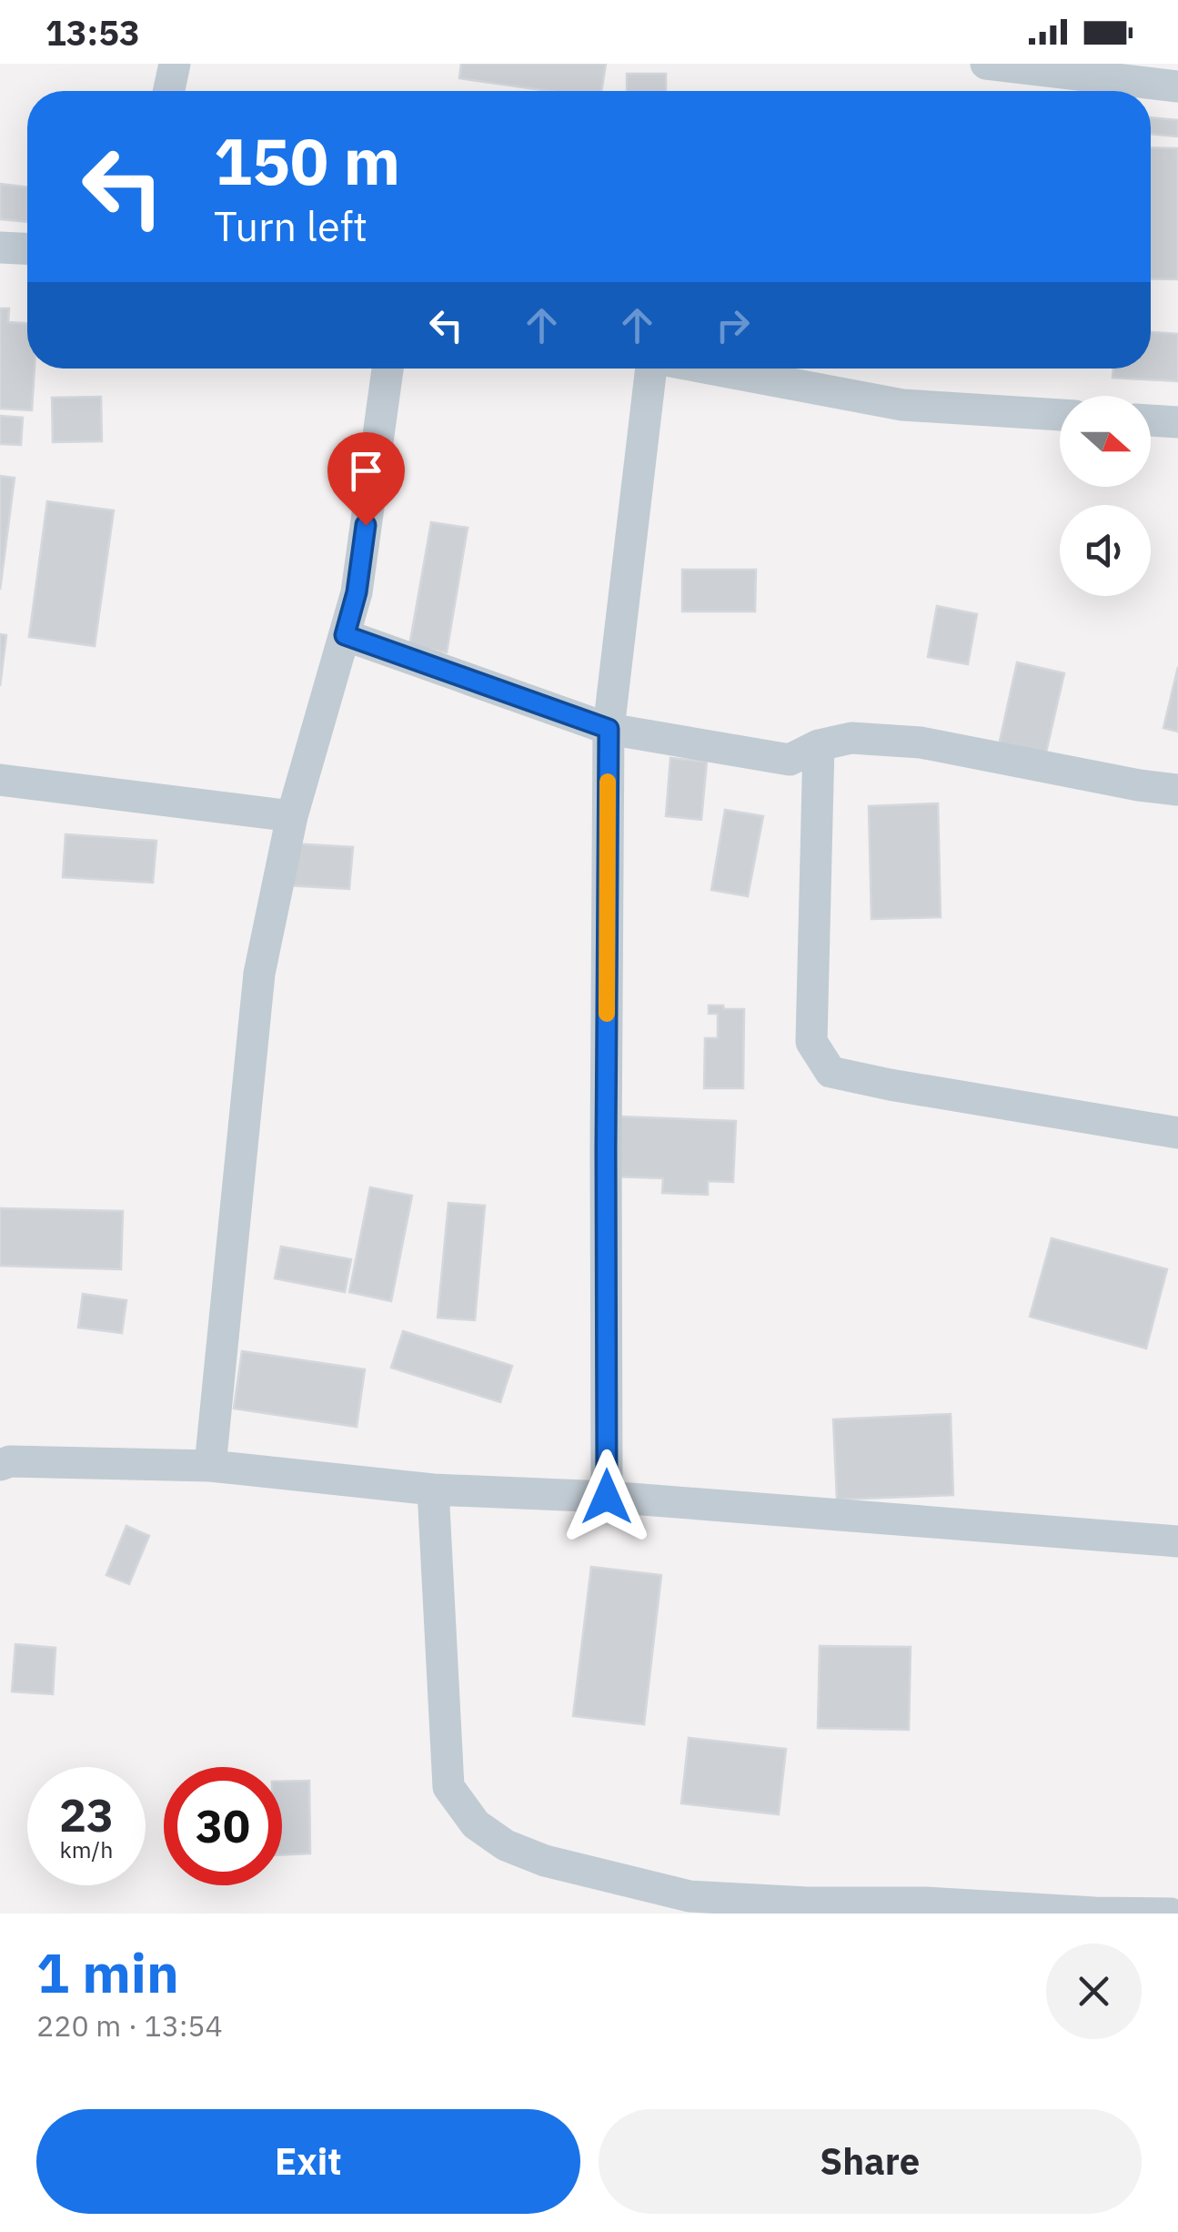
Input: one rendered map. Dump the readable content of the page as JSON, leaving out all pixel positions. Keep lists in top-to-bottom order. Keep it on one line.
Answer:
{"north":"right","page":{"status":"13:53","turn":["150 m","Turn left"],"speed":"23 km/h","limit":"30","heading":["1 min","220 m · 13:54"],"buttons":["Exit","Share"]}}
